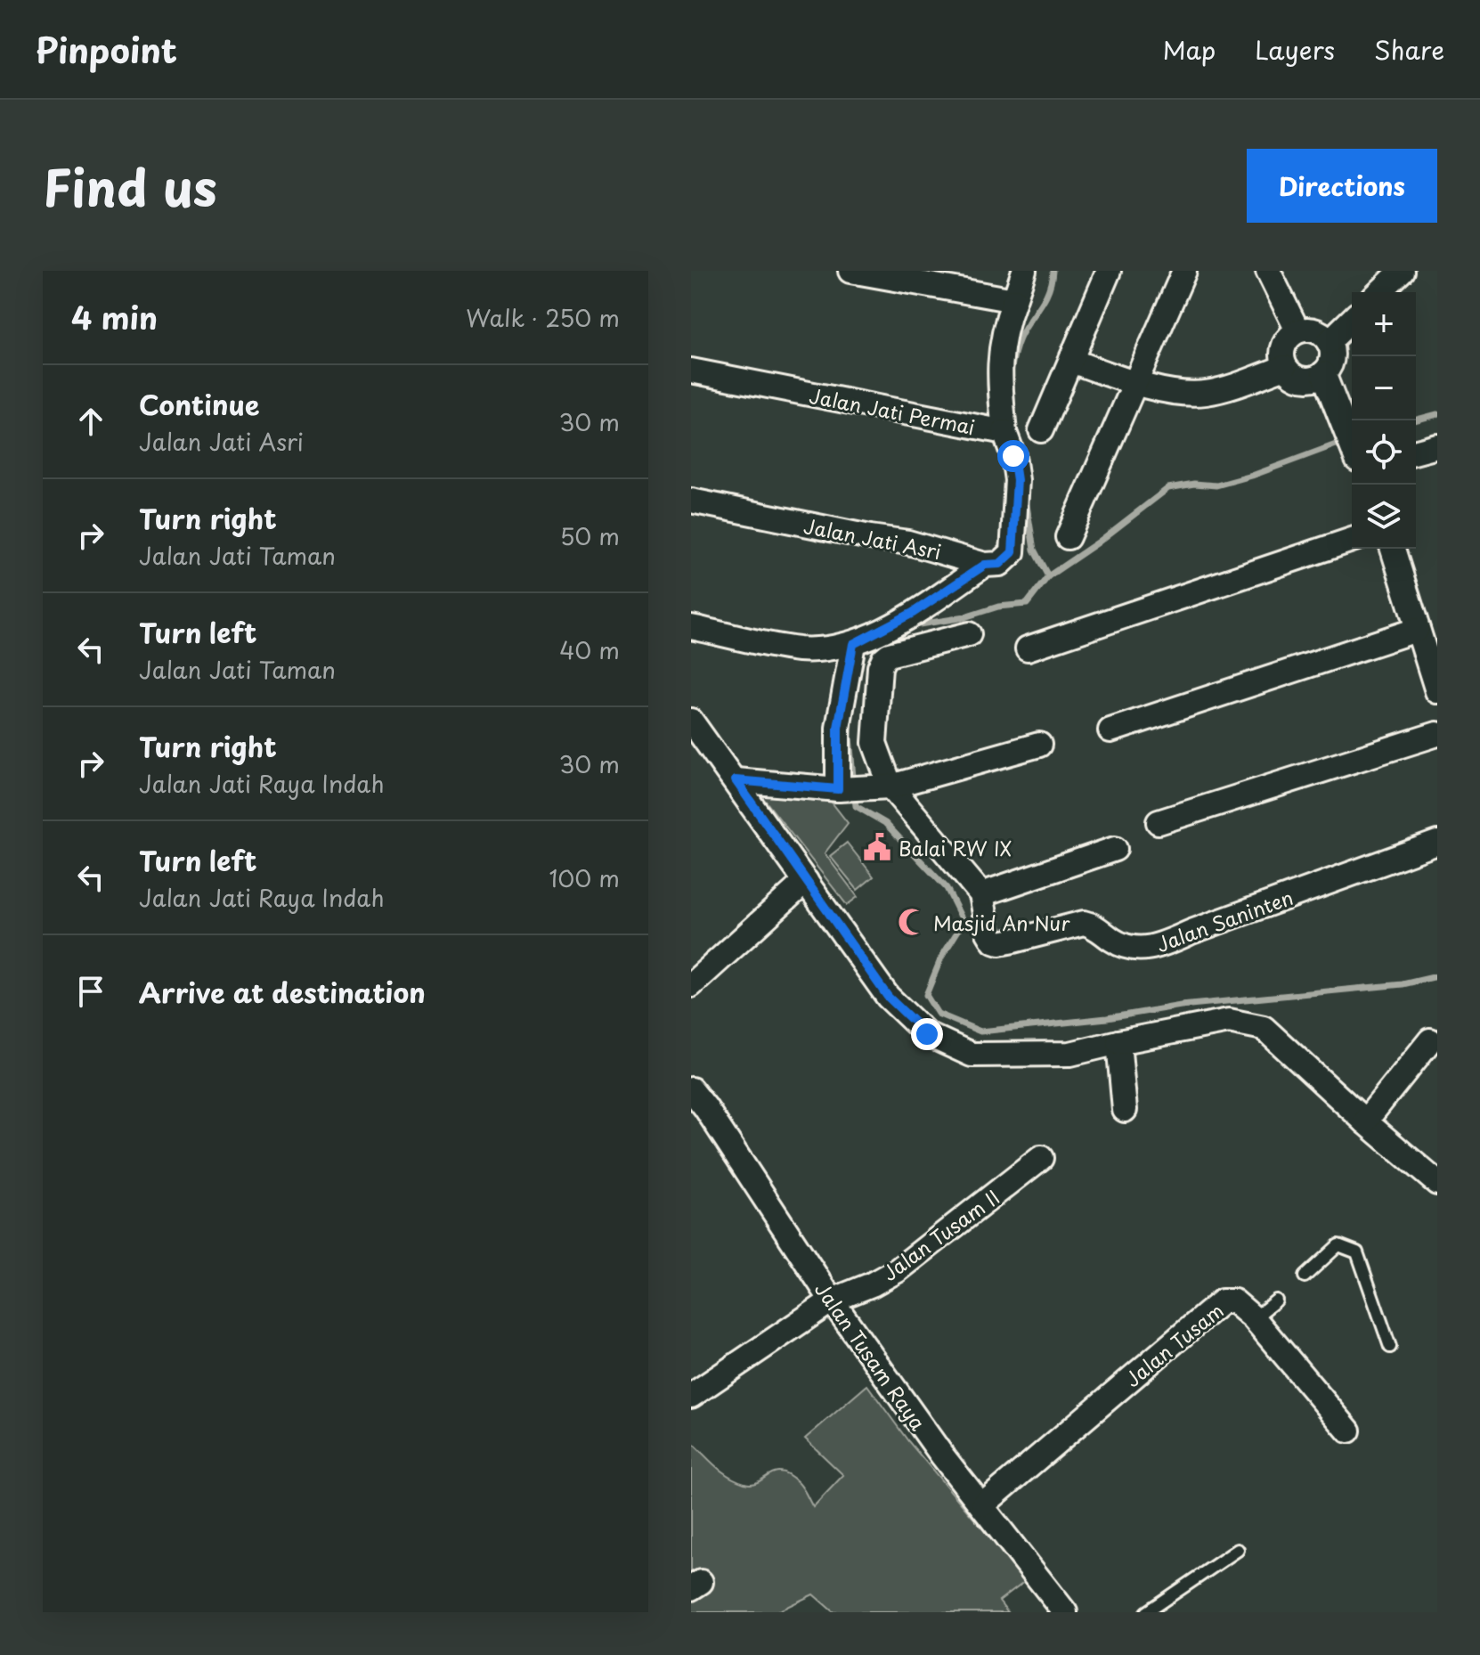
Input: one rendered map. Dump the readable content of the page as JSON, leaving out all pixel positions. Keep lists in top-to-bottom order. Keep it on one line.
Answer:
{"streets":{"street":["Jalan Jati Permai","Jalan Jati Asri","Jalan Saninten","Jalan Tusam II","Jalan Tusam","Jalan Tusam Raya"]},"crossings":[["Jalan Tusam II","Jalan Tusam Raya"],["Jalan Tusam","Jalan Tusam Raya"]],"places":{"public building":["Balai RW IX"],"mosque":["Masjid An Nur"]},"page":{"header":"Pinpoint","nav":["Map","Layers","Share"],"title":"Find us","buttons":"Directions","heading":["4 min","Walk · 250 m"],"map_buttons":["+","−"],"list":[["Continue","Jalan Jati Asri","30 m"],["Turn right","Jalan Jati Taman","50 m"],["Turn left","Jalan Jati Taman","40 m"],["Turn right","Jalan Jati Raya Indah","30 m"],["Turn left","Jalan Jati Raya Indah","100 m"],"Arrive at destination"]}}
